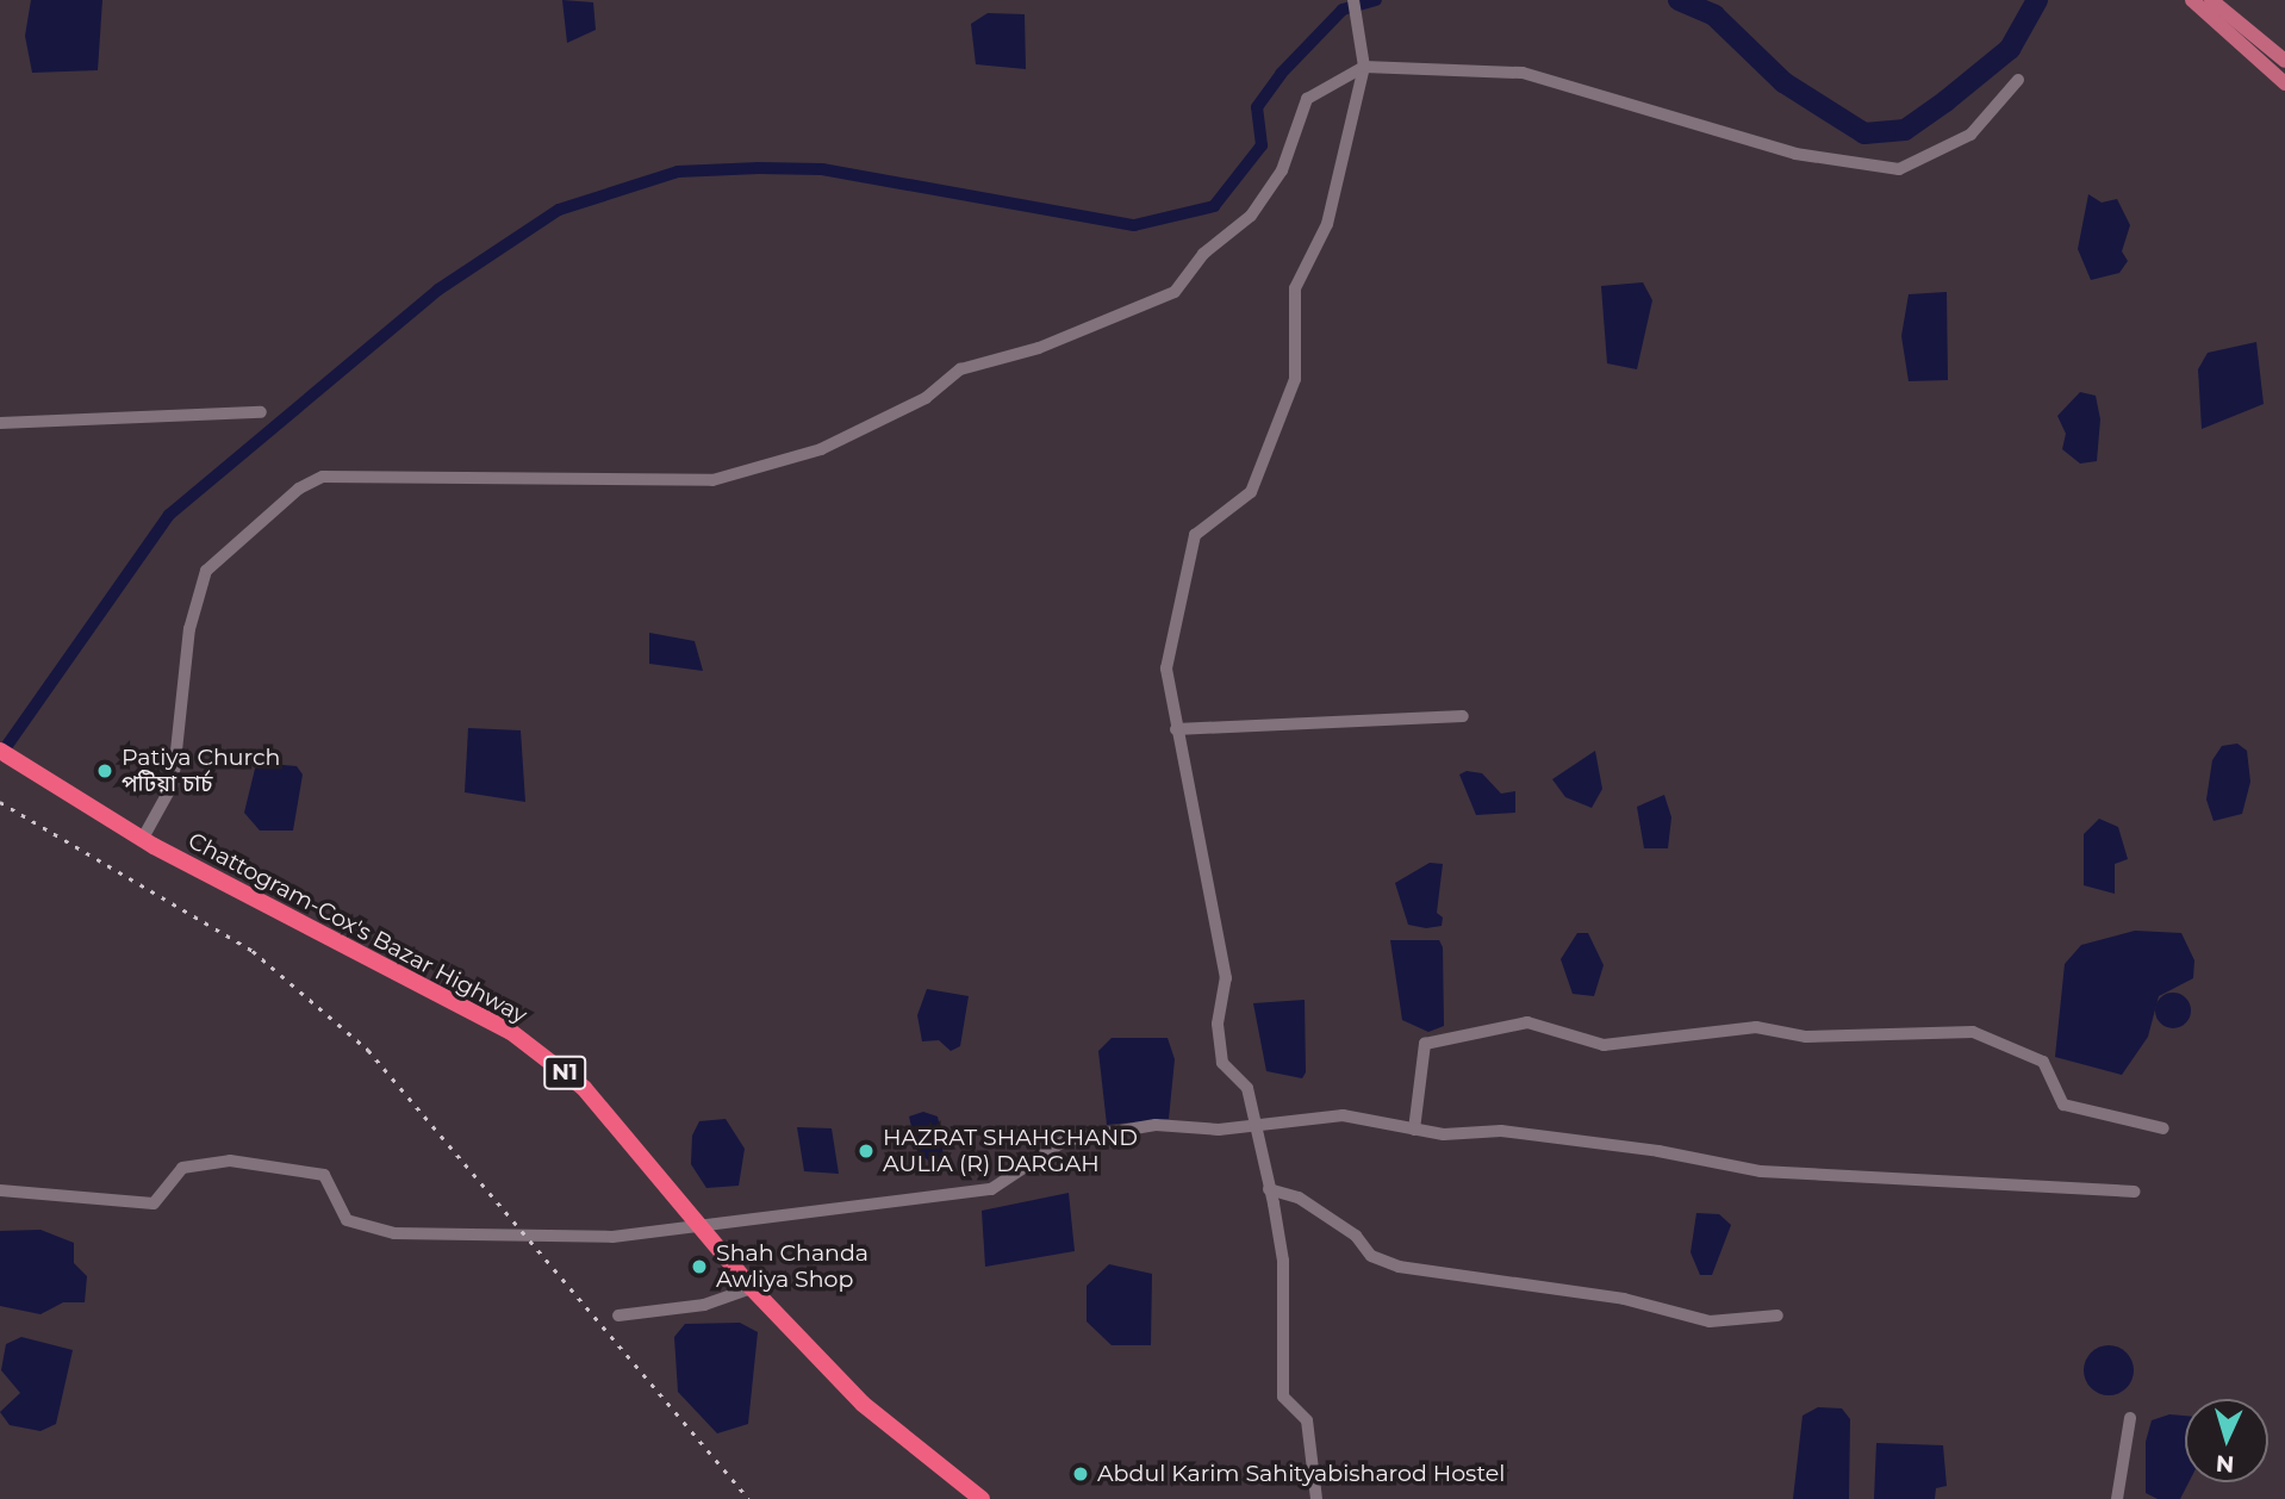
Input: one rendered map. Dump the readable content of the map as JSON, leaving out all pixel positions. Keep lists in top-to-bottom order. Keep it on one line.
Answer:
{"streets":{"highway":["Chattogram-Cox's Bazar Highway","N1"]},"places":["Patiya Church পটিয়া চার্চ","HAZRAT SHAHCHAND AULIA (R) DARGAH","Shah Chanda Awliya Shop","Abdul Karim Sahityabisharod Hostel"],"north":"bottom"}
